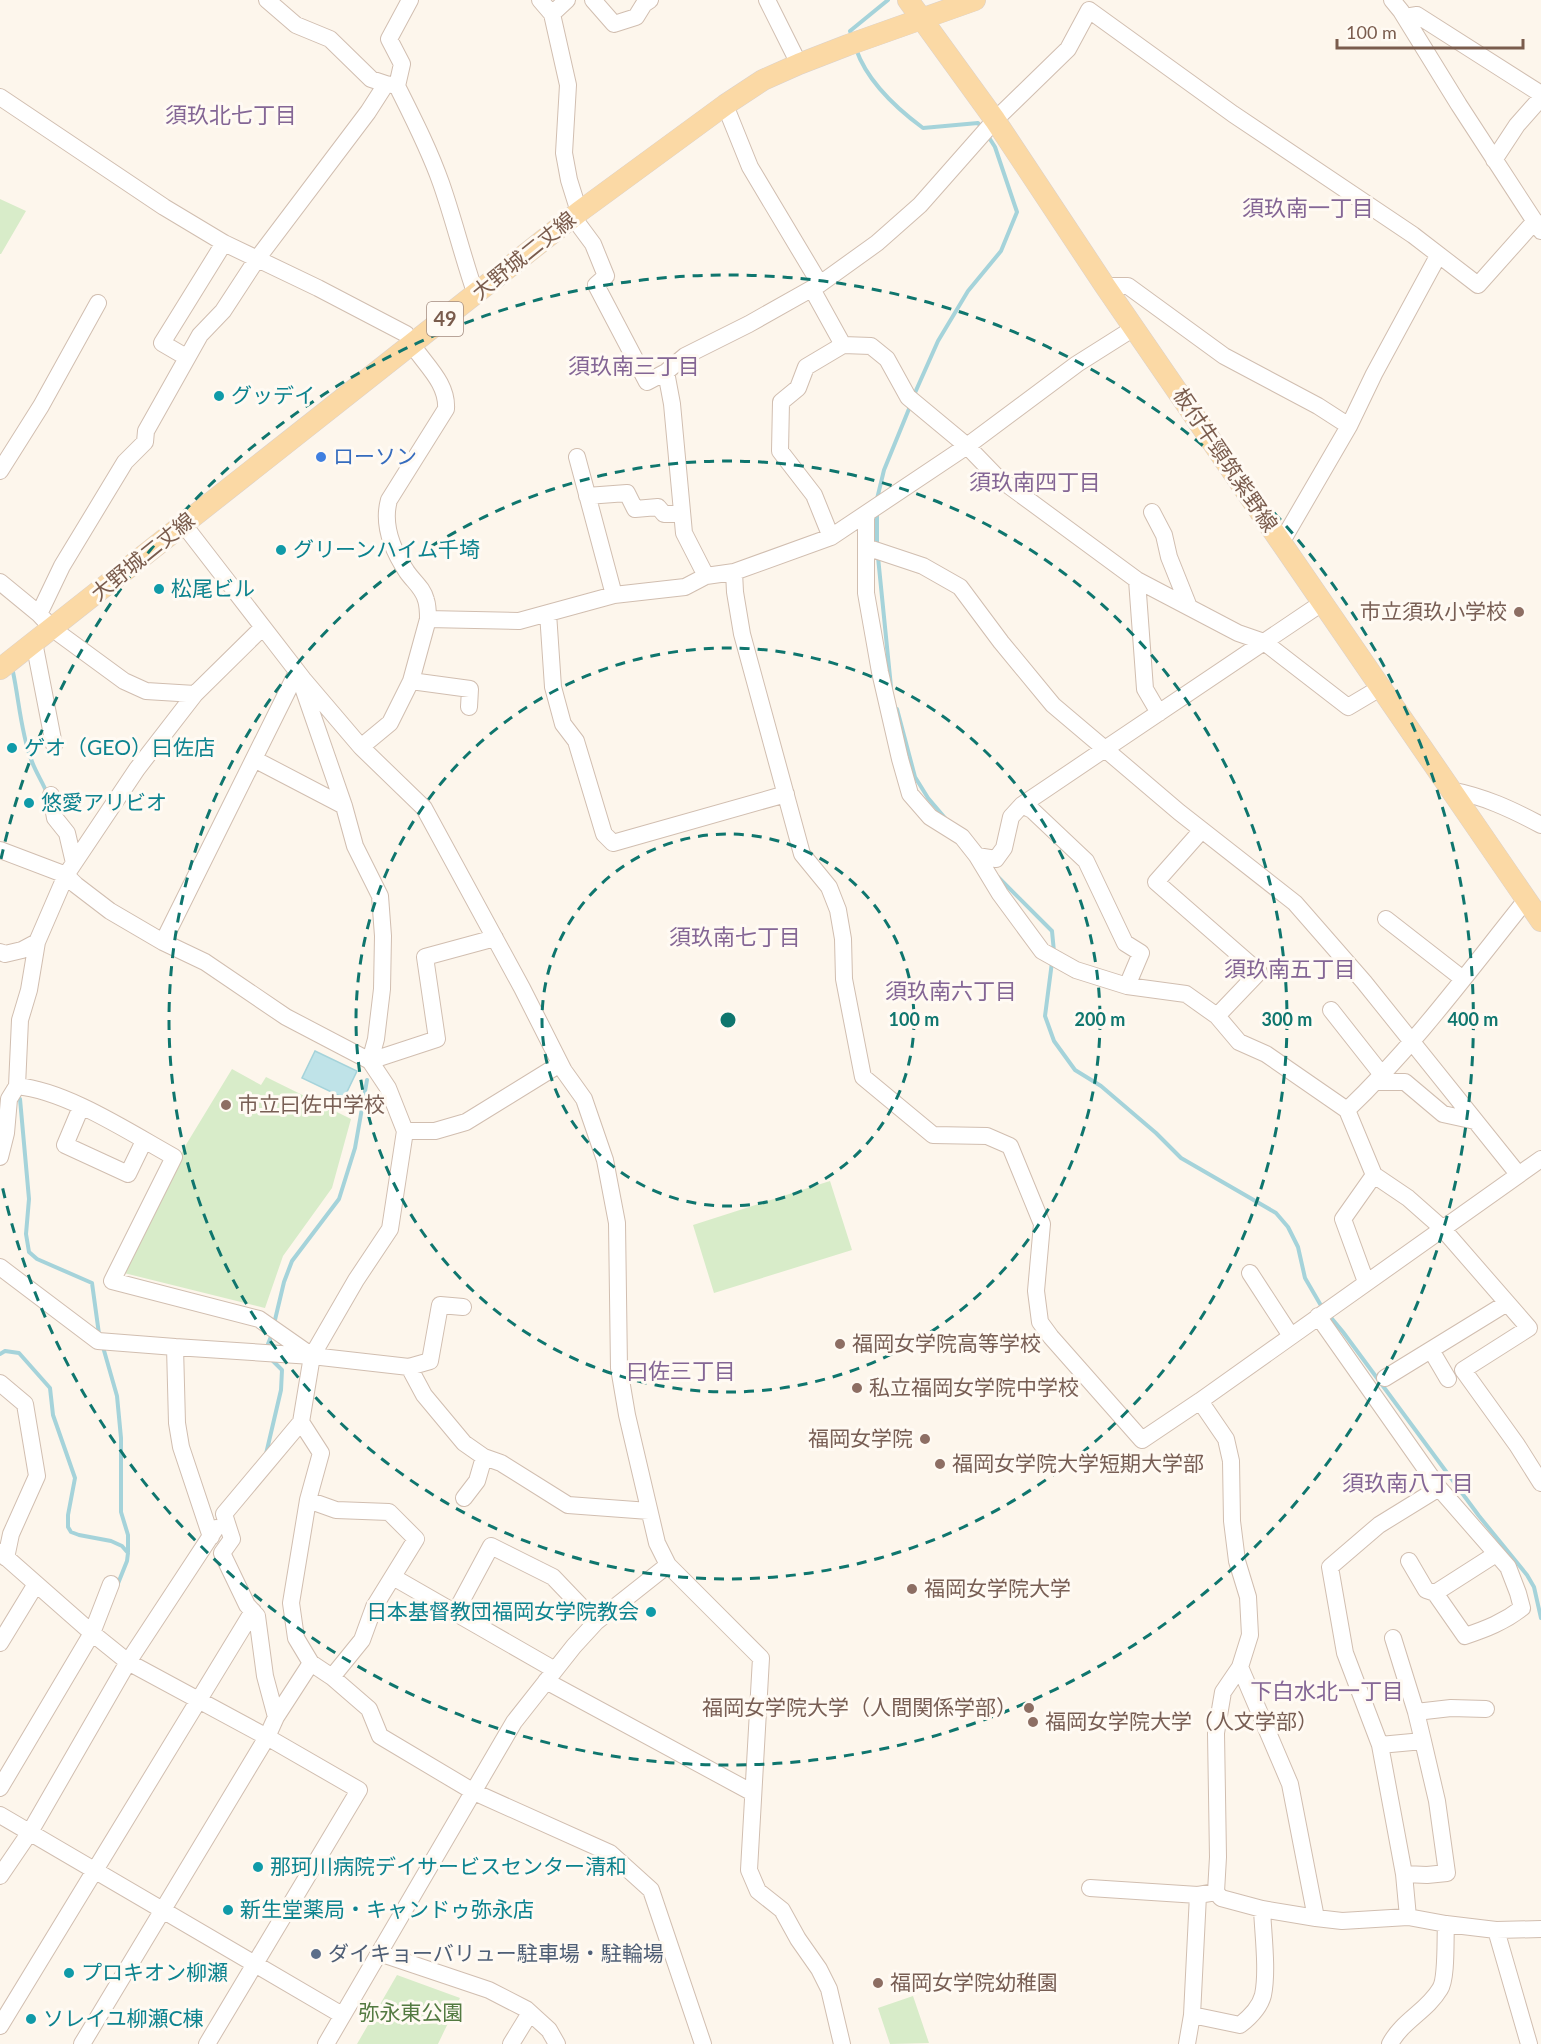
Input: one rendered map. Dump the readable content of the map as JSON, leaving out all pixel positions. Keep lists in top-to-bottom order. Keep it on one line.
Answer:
{"streets":{"main road":["大野城二丈線","49","板付牛頸筑紫野線"]},"crossings":[["大野城二丈線","板付牛頸筑紫野線"]],"districts":["須玖北七丁目","須玖南一丁目","須玖南三丁目","須玖南四丁目","須玖南七丁目","須玖南五丁目","須玖南六丁目","曰佐三丁目","須玖南八丁目","下白水北一丁目"],"parks":["弥永東公園"],"places":["グッデイ","ローソン","グリーンハイム千埼","松尾ビル","市立須玖小学校","ゲオ（GEO）曰佐店","悠愛アリビオ","市立曰佐中学校","福岡女学院高等学校","私立福岡女学院中学校","福岡女学院","福岡女学院大学短期大学部","福岡女学院大学","日本基督教団福岡女学院教会","福岡女学院大学（人間関係学部）","福岡女学院大学（人文学部）","那珂川病院デイサービスセンター清和","新生堂薬局・キャンドゥ弥永店","ダイキョーバリュー駐車場・駐輪場","プロキオン柳瀬","福岡女学院幼稚園","ソレイユ柳瀬C棟"],"scale_bar":"100 m","rings":["100 m","200 m","300 m","400 m"]}
